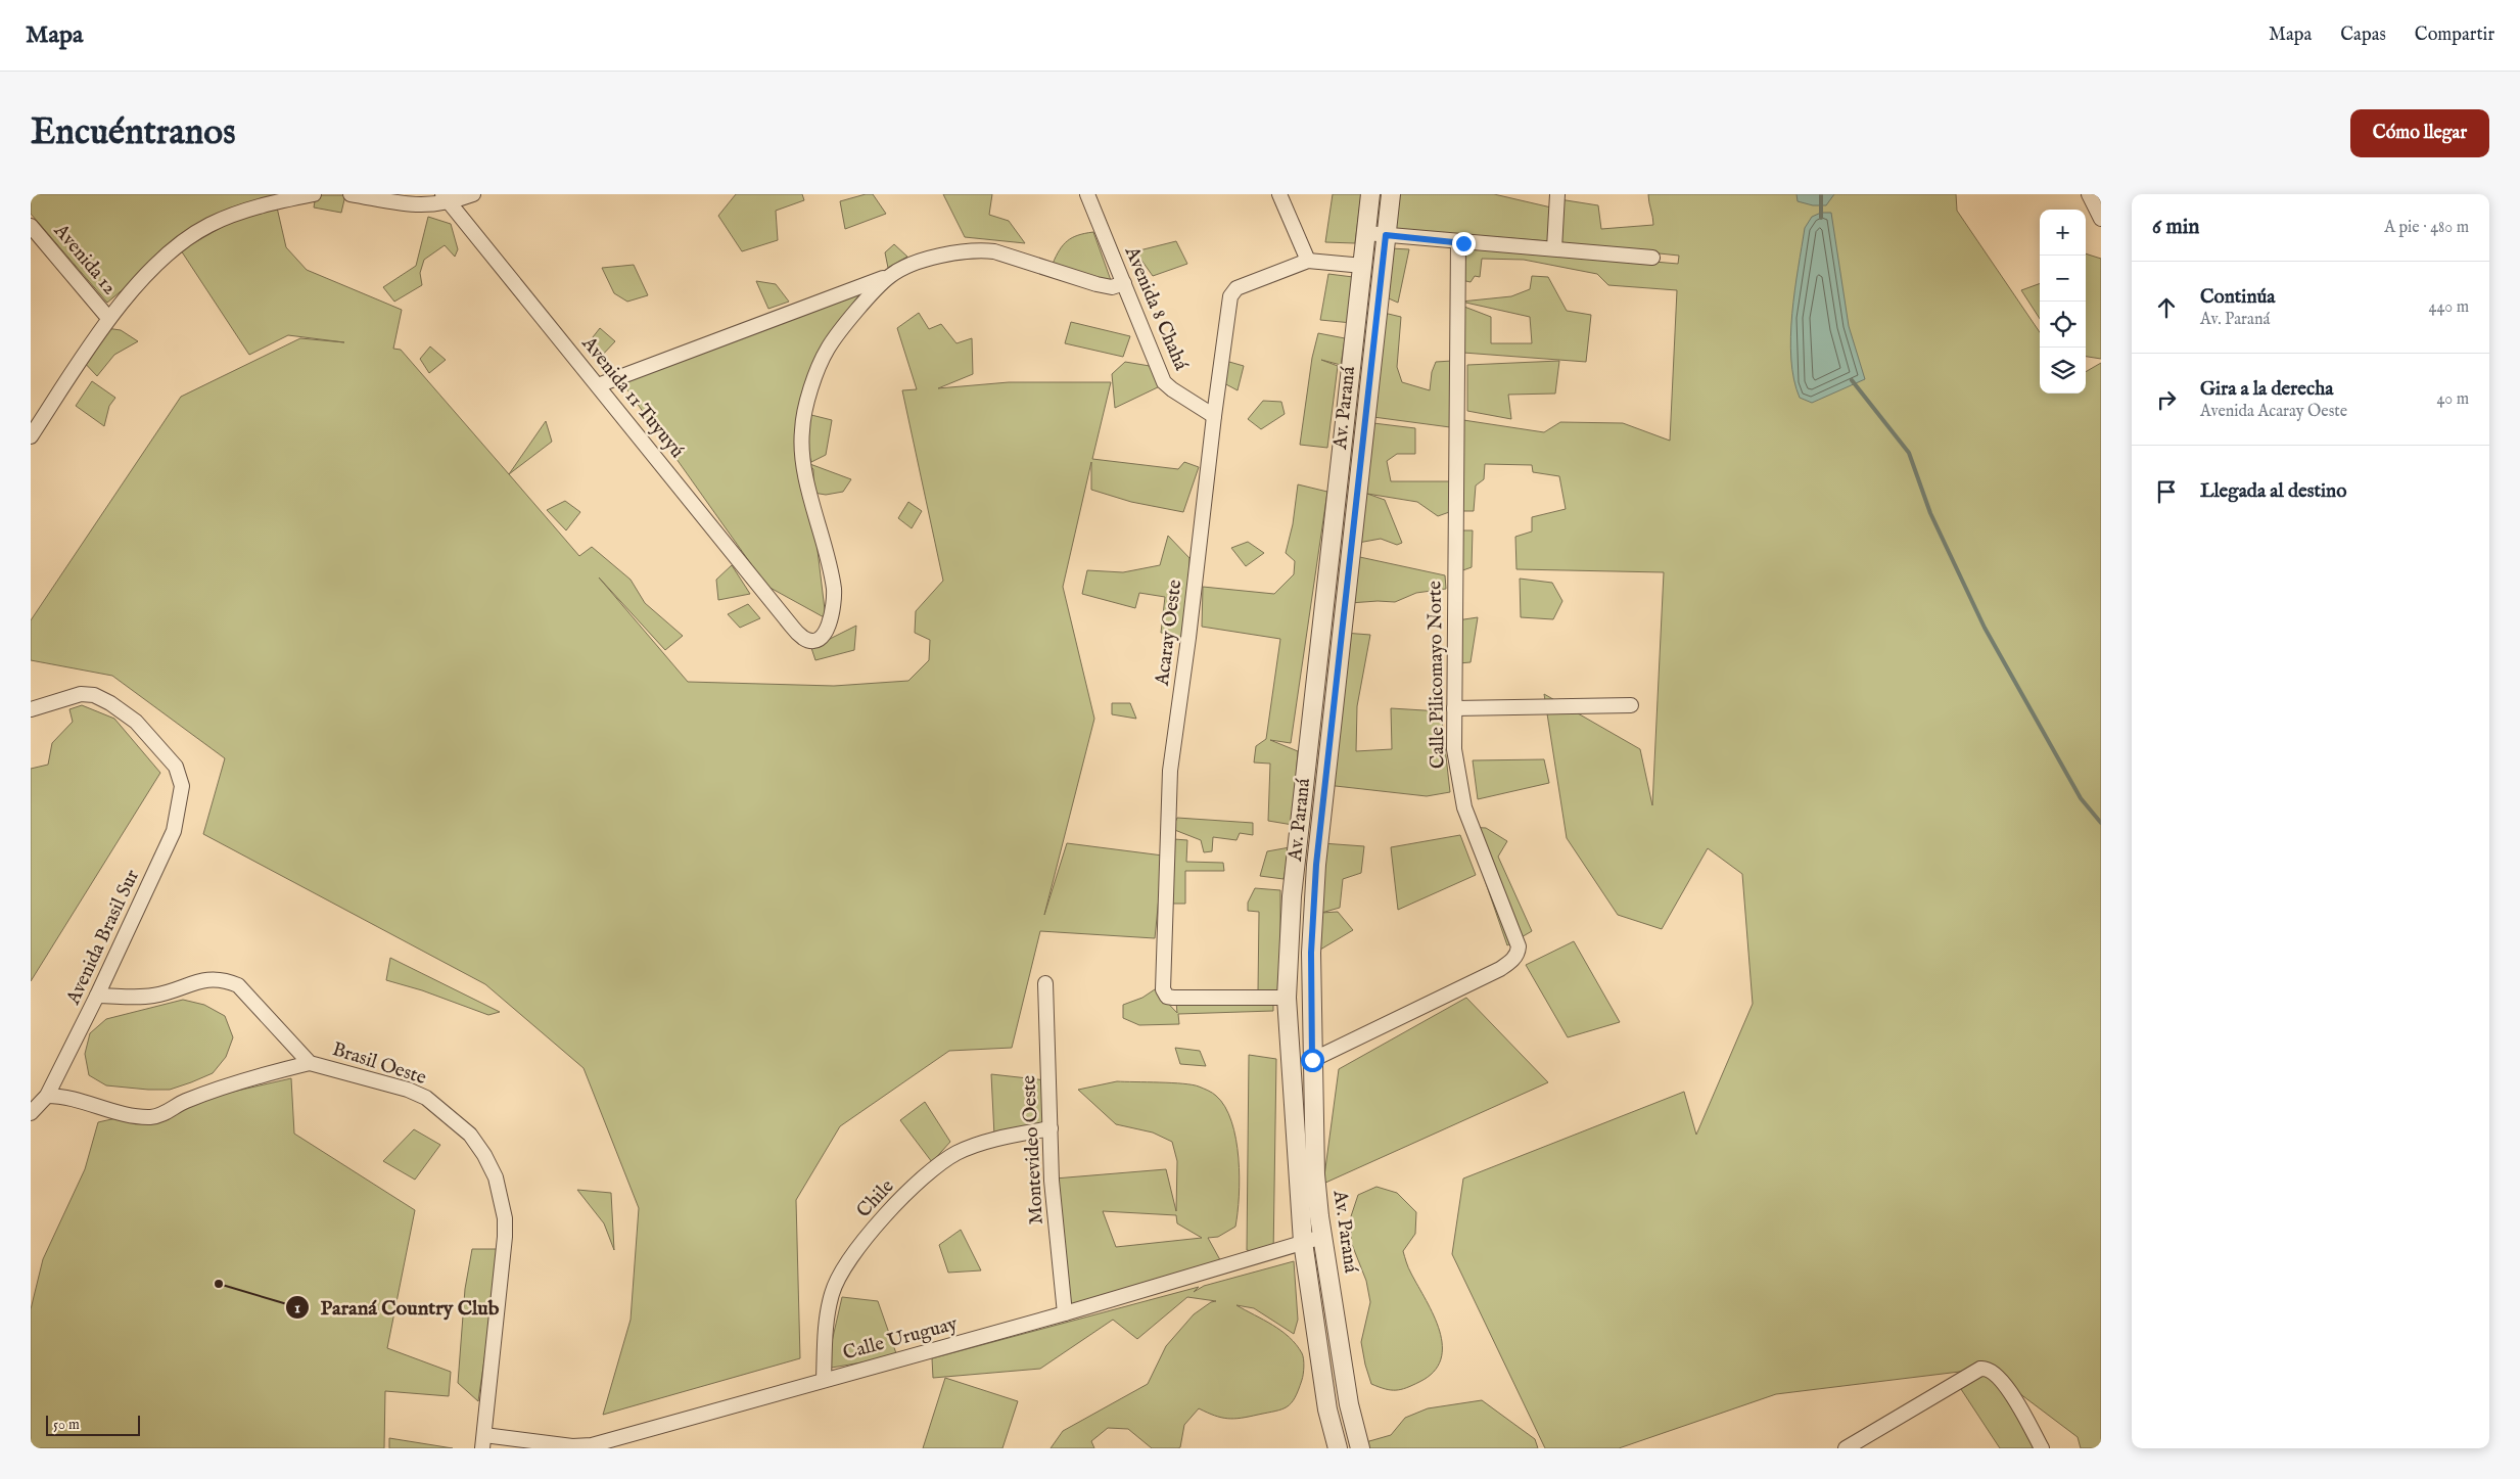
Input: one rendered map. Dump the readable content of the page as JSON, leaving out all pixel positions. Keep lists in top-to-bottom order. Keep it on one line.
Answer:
{"streets":{"street":["Avenida 12","Avenida 8 Chahá","Avenida 11 Tuyuyú","Av. Paraná","Acaray Oeste","Calle Pilicomayo Norte","Avenida Brasil Sur","Brasil Oeste","Montevideo Oeste","Chile","Calle Uruguay"]},"crossings":[["Avenida 8 Chahá","Acaray Oeste"],["Av. Paraná","Acaray Oeste"],["Av. Paraná","Calle Pilicomayo Norte"],["Av. Paraná","Calle Uruguay"],["Avenida Brasil Sur","Brasil Oeste"],["Brasil Oeste","Calle Uruguay"],["Montevideo Oeste","Chile"],["Montevideo Oeste","Calle Uruguay"],["Chile","Calle Uruguay"]],"places":["Paraná Country Club"],"scale_bar":"50 m","page":{"header":"Mapa","nav":["Mapa","Capas","Compartir"],"buttons":"Cómo llegar","title":"Encuéntranos","heading":["6 min","A pie · 480 m"],"map_buttons":["+","−"],"list":[["Continúa","Av. Paraná","440 m"],["Gira a la derecha","Avenida Acaray Oeste","40 m"],"Llegada al destino"],"scale":"50 m"}}
